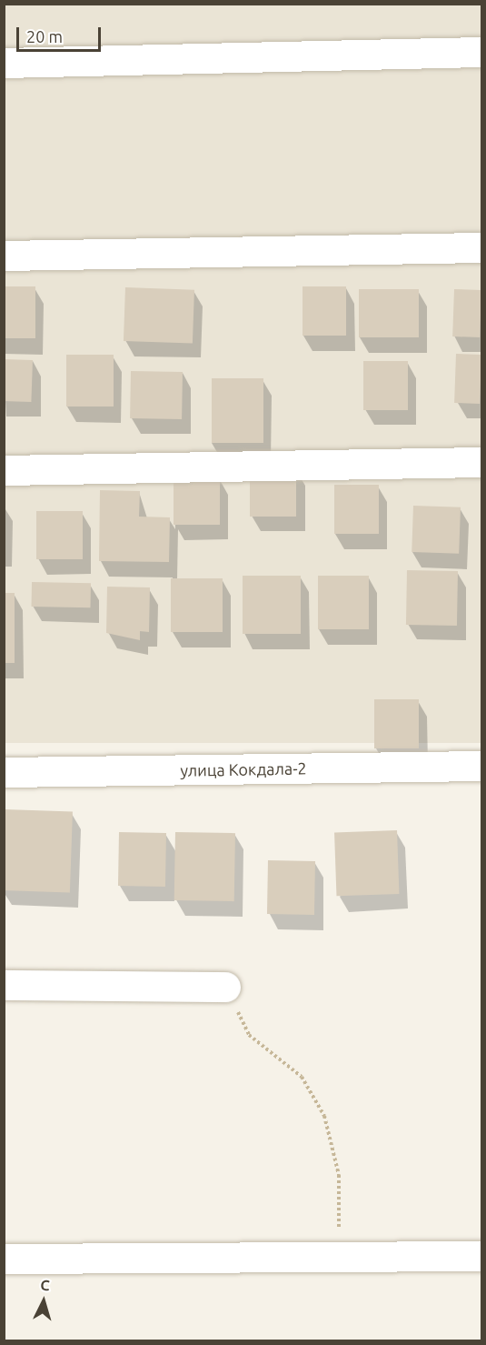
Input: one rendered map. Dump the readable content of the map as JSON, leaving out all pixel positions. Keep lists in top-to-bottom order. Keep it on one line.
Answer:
{"streets":{"street":["улица Кокдала-2"]},"scale_bar":"20 m","north":"top"}
